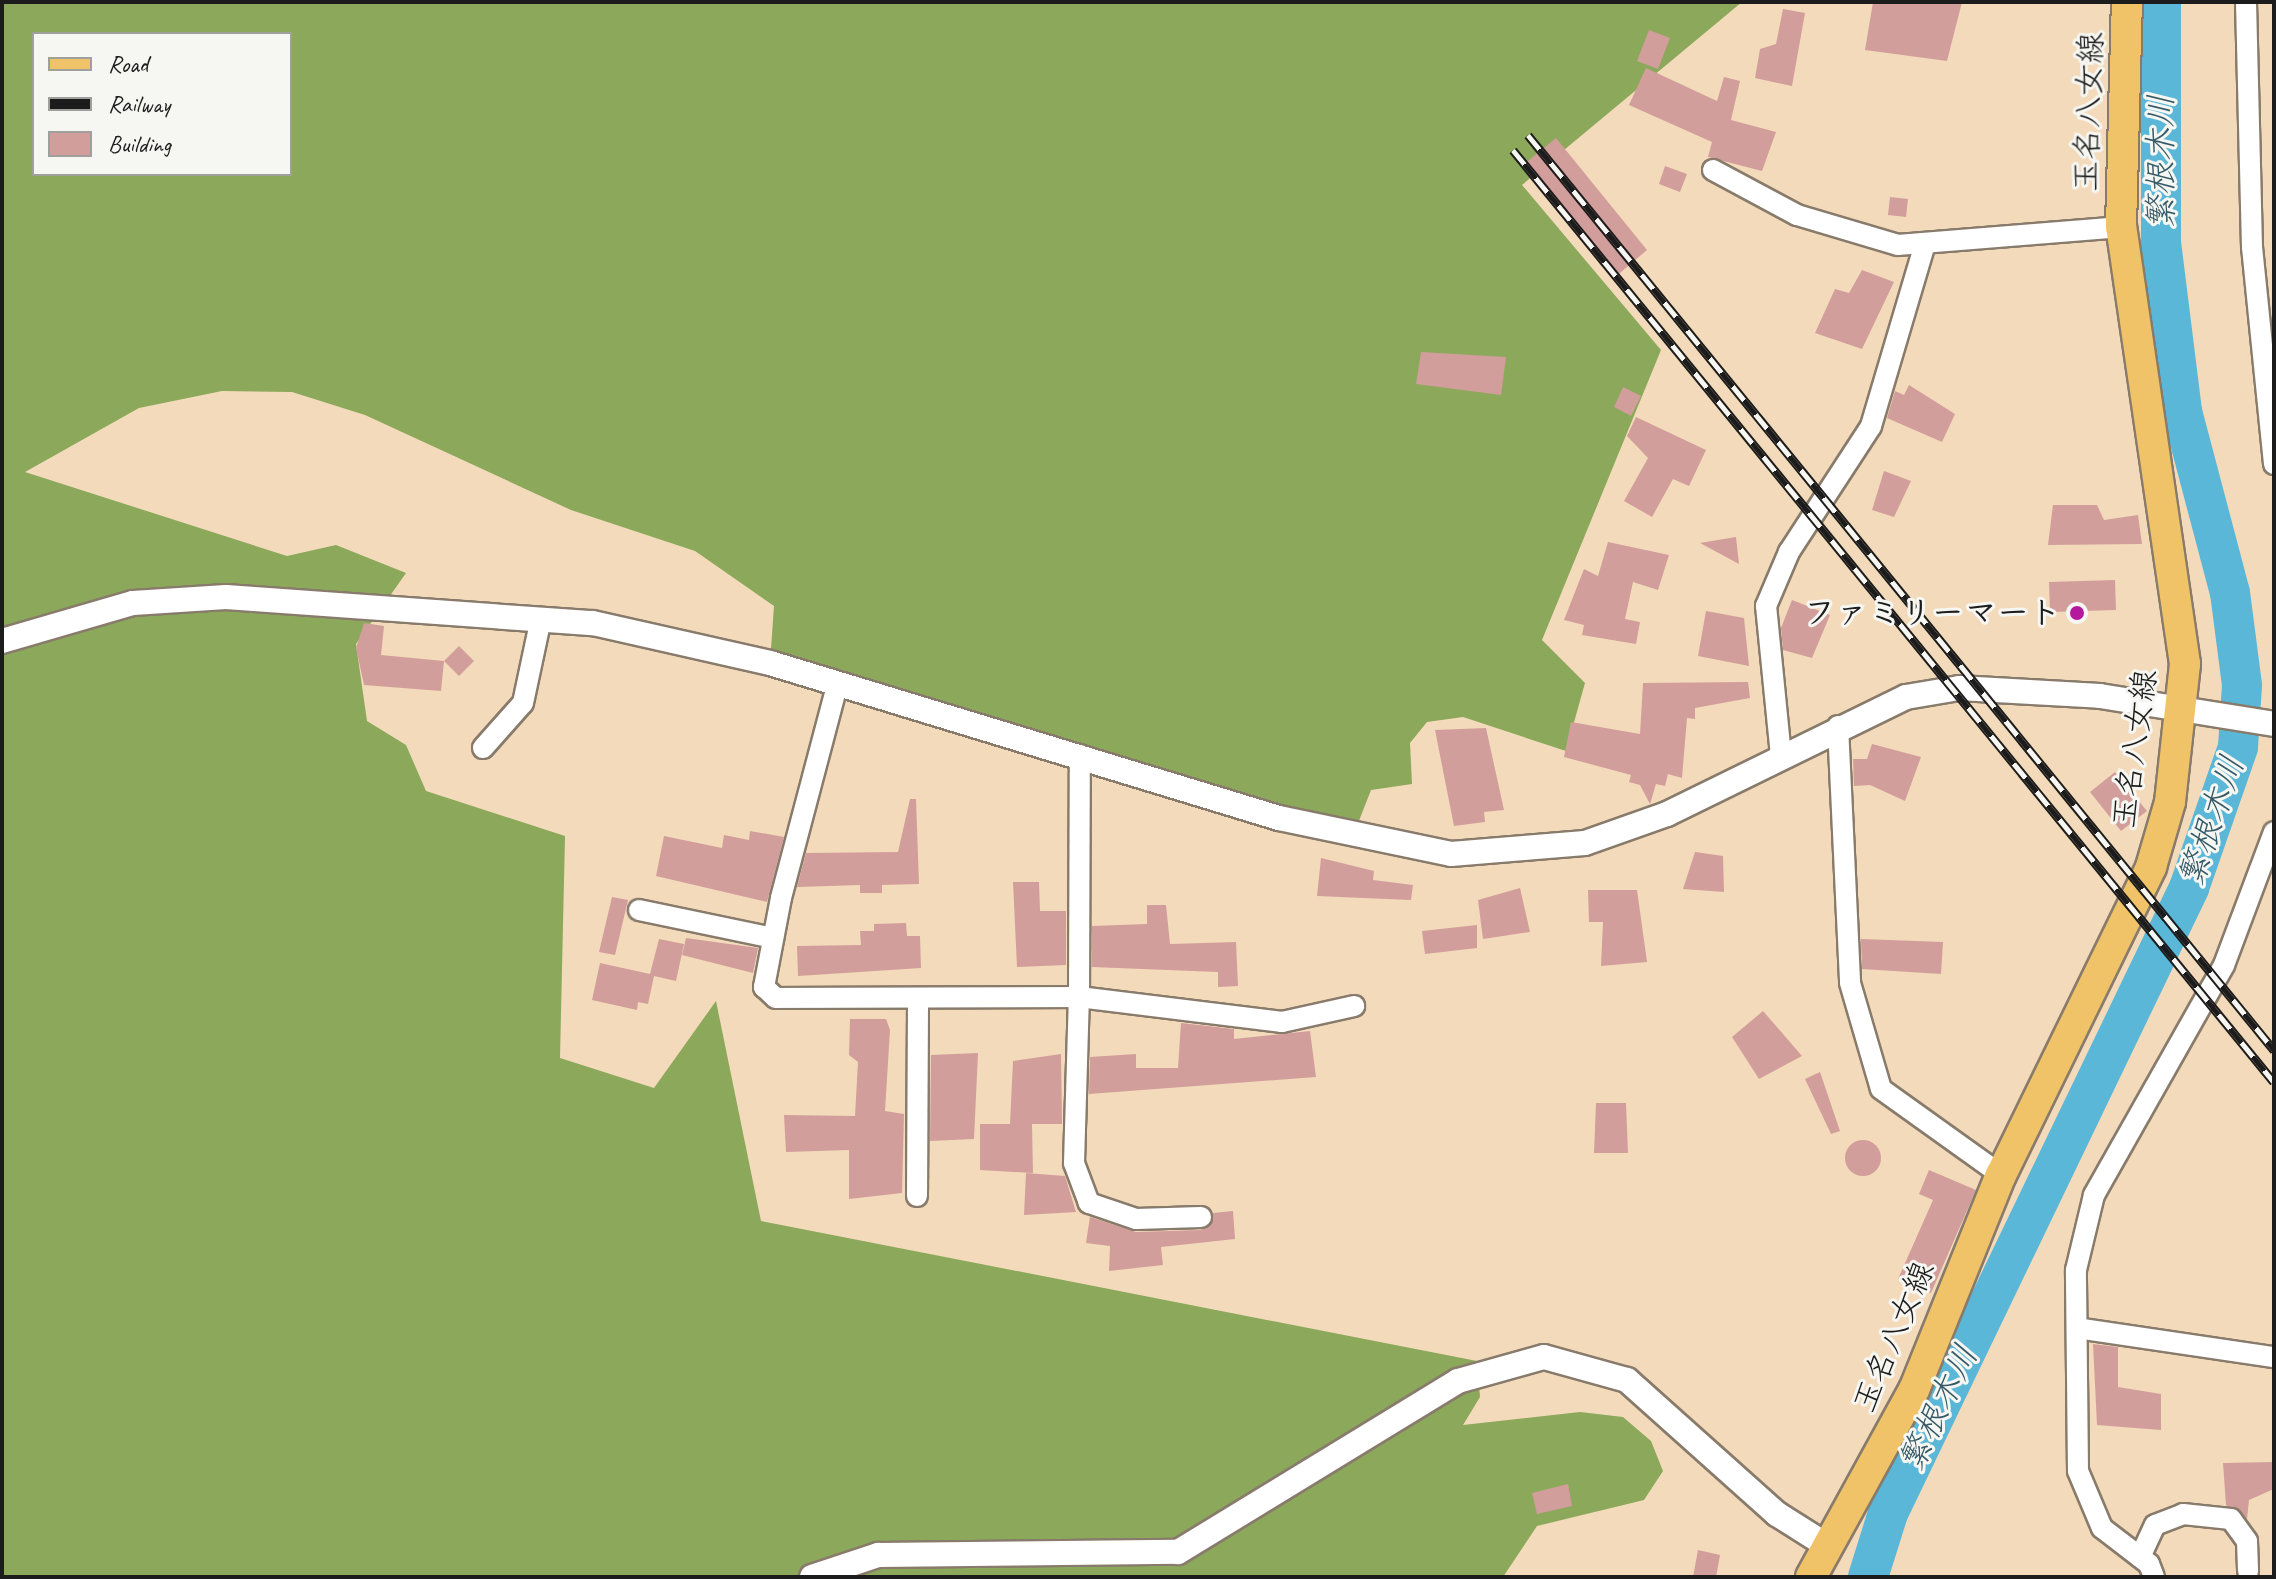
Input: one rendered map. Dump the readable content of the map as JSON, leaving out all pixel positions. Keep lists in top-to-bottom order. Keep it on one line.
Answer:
{"streets":{"main road":["玉名八女線"]},"water":["繁根木川"],"places":["ファミリーマート"],"legend":["Road","Railway","Building"]}
